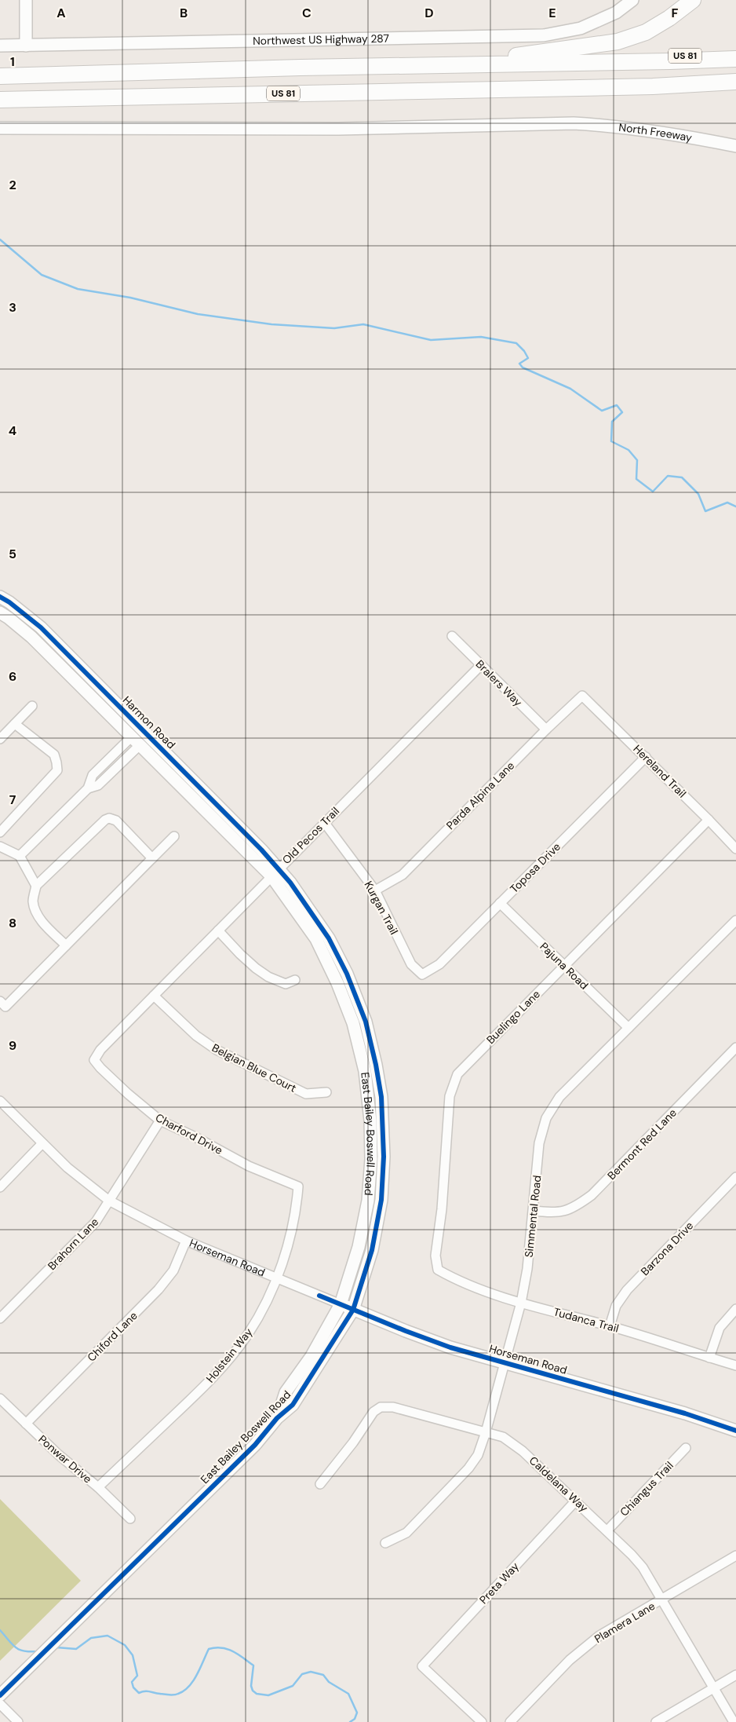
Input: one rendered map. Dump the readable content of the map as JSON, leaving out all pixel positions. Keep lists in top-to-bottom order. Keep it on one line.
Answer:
{"streets":{"highway":["US 81"],"street":["Northwest US Highway 287","North Freeway","Bralers Way","Harmon Road","Hereland Trail","Parda Alpina Lane","Old Pecos Trail","Toposa Drive","Kurgan Trail","Pajuna Road","Buelingo Lane","Belgian Blue Court","Charford Drive","East Bailey Boswell Road","Bermont Red Lane","Simmental Road","Brahorn Lane","Barzona Drive","Horseman Road","Tudanca Trail","Chiford Lane","Holstein Way","Ponwar Drive","Caldelana Way","Chiangus Trail","Preta Way","Plamera Lane"]},"crossings":[["Bralers Way","Parda Alpina Lane"],["Bralers Way","Old Pecos Trail"],["Harmon Road","Old Pecos Trail"],["Harmon Road","East Bailey Boswell Road"],["Hereland Trail","Parda Alpina Lane"],["Hereland Trail","Toposa Drive"],["Hereland Trail","Buelingo Lane"],["Parda Alpina Lane","Kurgan Trail"],["Old Pecos Trail","Kurgan Trail"],["Old Pecos Trail","Belgian Blue Court"],["Old Pecos Trail","Charford Drive"],["Old Pecos Trail","East Bailey Boswell Road"],["Toposa Drive","Kurgan Trail"],["Toposa Drive","Pajuna Road"],["Pajuna Road","Buelingo Lane"],["Pajuna Road","Simmental Road"],["Buelingo Lane","Tudanca Trail"],["Charford Drive","Brahorn Lane"],["Charford Drive","Holstein Way"],["East Bailey Boswell Road","Horseman Road"],["Bermont Red Lane","Simmental Road"],["Simmental Road","Horseman Road"],["Simmental Road","Tudanca Trail"],["Simmental Road","Caldelana Way"],["Brahorn Lane","Horseman Road"],["Barzona Drive","Tudanca Trail"],["Horseman Road","Chiford Lane"],["Horseman Road","Holstein Way"],["Chiford Lane","Ponwar Drive"],["Holstein Way","Ponwar Drive"],["Caldelana Way","Chiangus Trail"],["Caldelana Way","Preta Way"],["Caldelana Way","Plamera Lane"]],"grid":{"columns":["A","B","C","D","E","F"],"rows":["1","2","3","4","5","6","7","8","9"]}}
